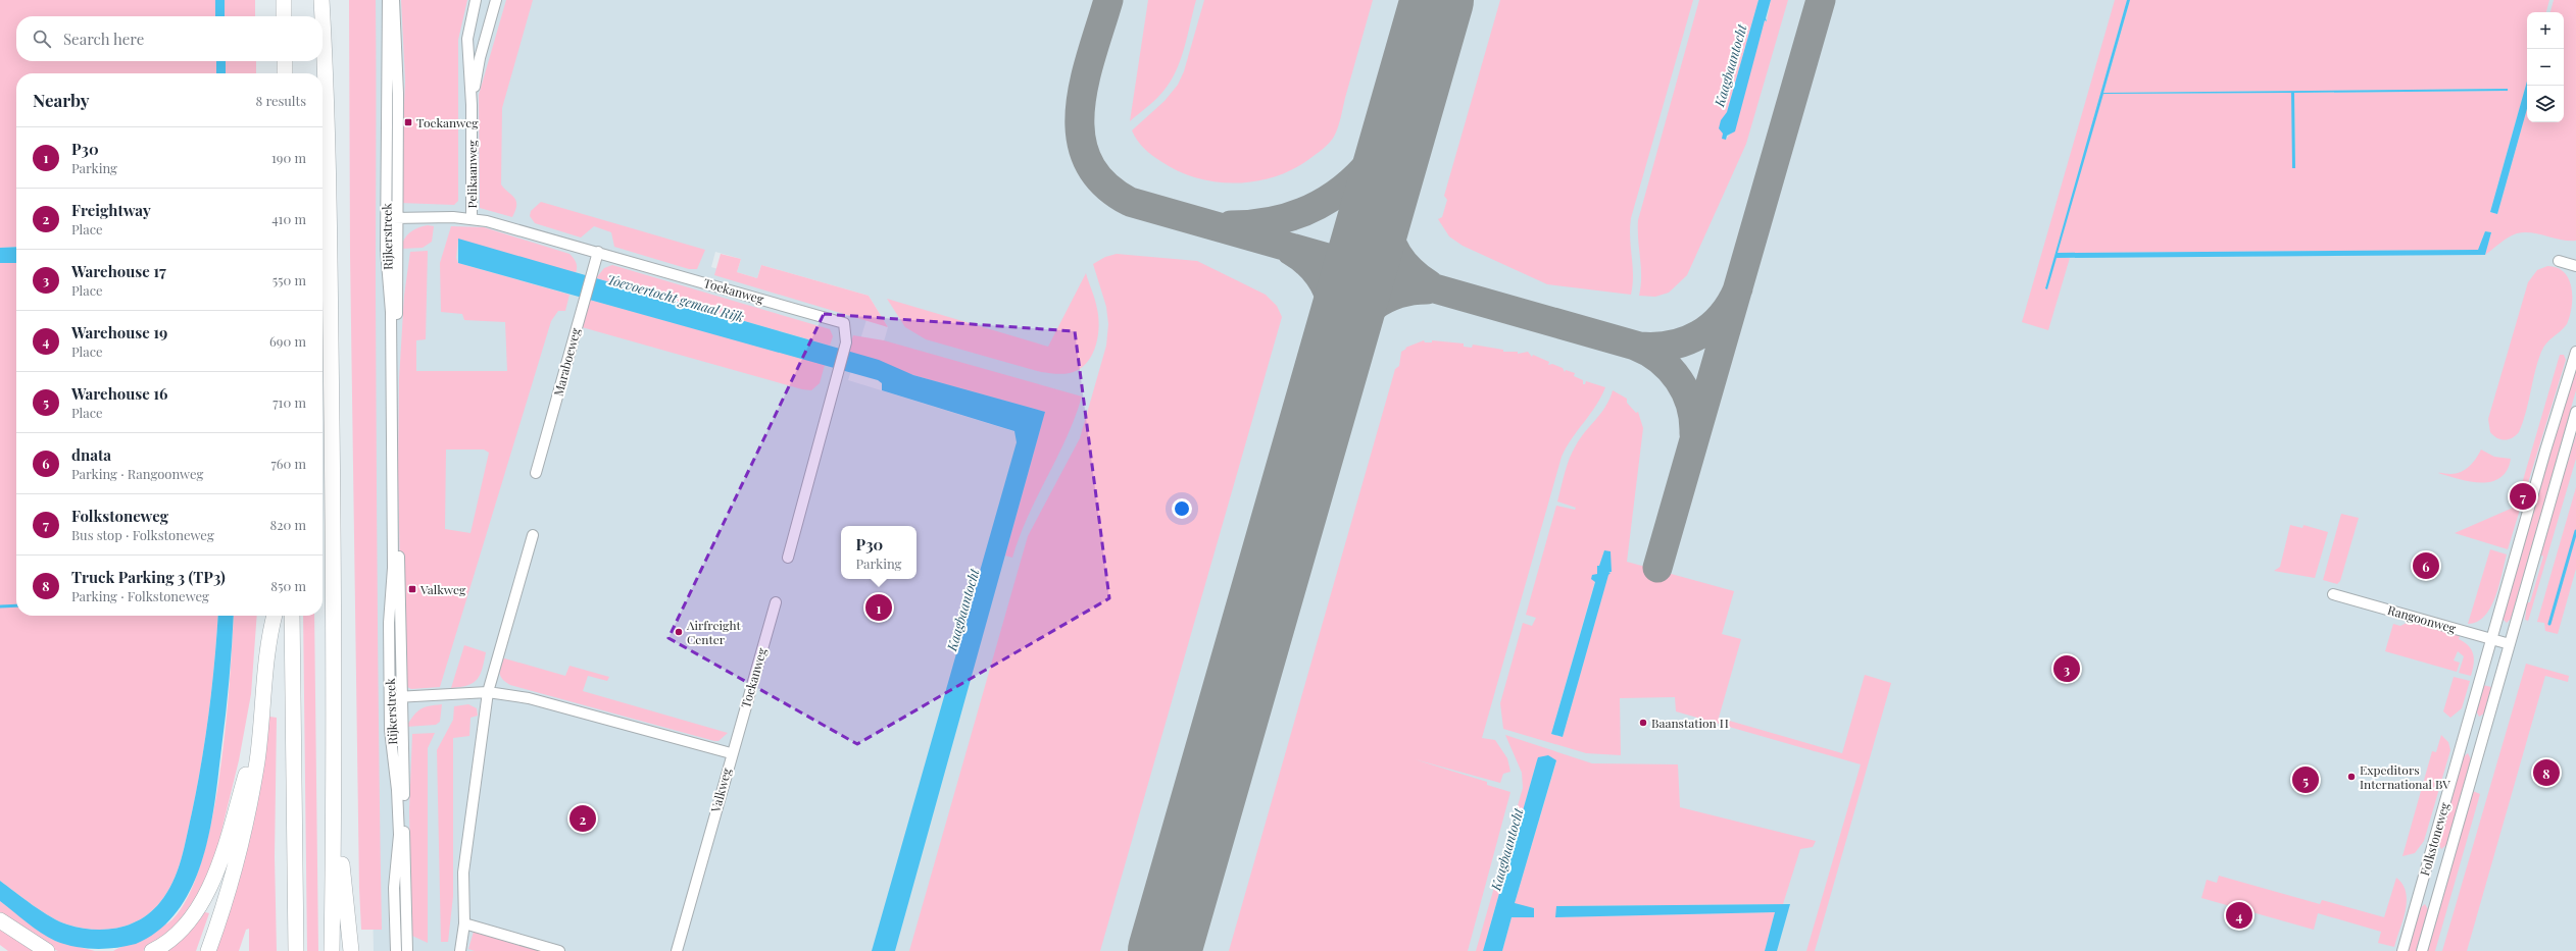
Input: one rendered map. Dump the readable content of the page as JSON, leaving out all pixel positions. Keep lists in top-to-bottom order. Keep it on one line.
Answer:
{"streets":{"street":["Pelikaanweg","Rijkerstreek","Toekanweg","Maraboeweg","Rangoonweg","Valkweg","Folkstoneweg"]},"crossings":[["Pelikaanweg","Toekanweg"],["Rijkerstreek","Toekanweg"],["Rijkerstreek","Valkweg"],["Toekanweg","Maraboeweg"],["Toekanweg","Valkweg"],["Rangoonweg","Folkstoneweg"]],"water":["Kaagbaantocht","Toevoertocht gemaal Rijk"],"places":{"transit":["Toekanweg","Valkweg"],"other":["Airfreight Center","Baanstation H","Expeditors International BV"]},"page":{"map_buttons":["+","−"],"search":"Search here","heading":["Nearby","8 results"],"list":[{"mark":"1","name":"P30","note":"Parking","value":"190 m"},{"mark":"2","name":"Freightway","note":"Place","value":"410 m"},{"mark":"3","name":"Warehouse 17","note":"Place","value":"550 m"},{"mark":"4","name":"Warehouse 19","note":"Place","value":"690 m"},{"mark":"5","name":"Warehouse 16","note":"Place","value":"710 m"},{"mark":"6","name":"dnata","note":"Parking · Rangoonweg","value":"760 m"},{"mark":"7","name":"Folkstoneweg","note":"Bus stop · Folkstoneweg","value":"820 m"},{"mark":"8","name":"Truck Parking 3 (TP3)","note":"Parking · Folkstoneweg","value":"850 m"}],"pins":["7","6","1","3","8","5","2","4"],"popup":["P30","Parking"]}}
